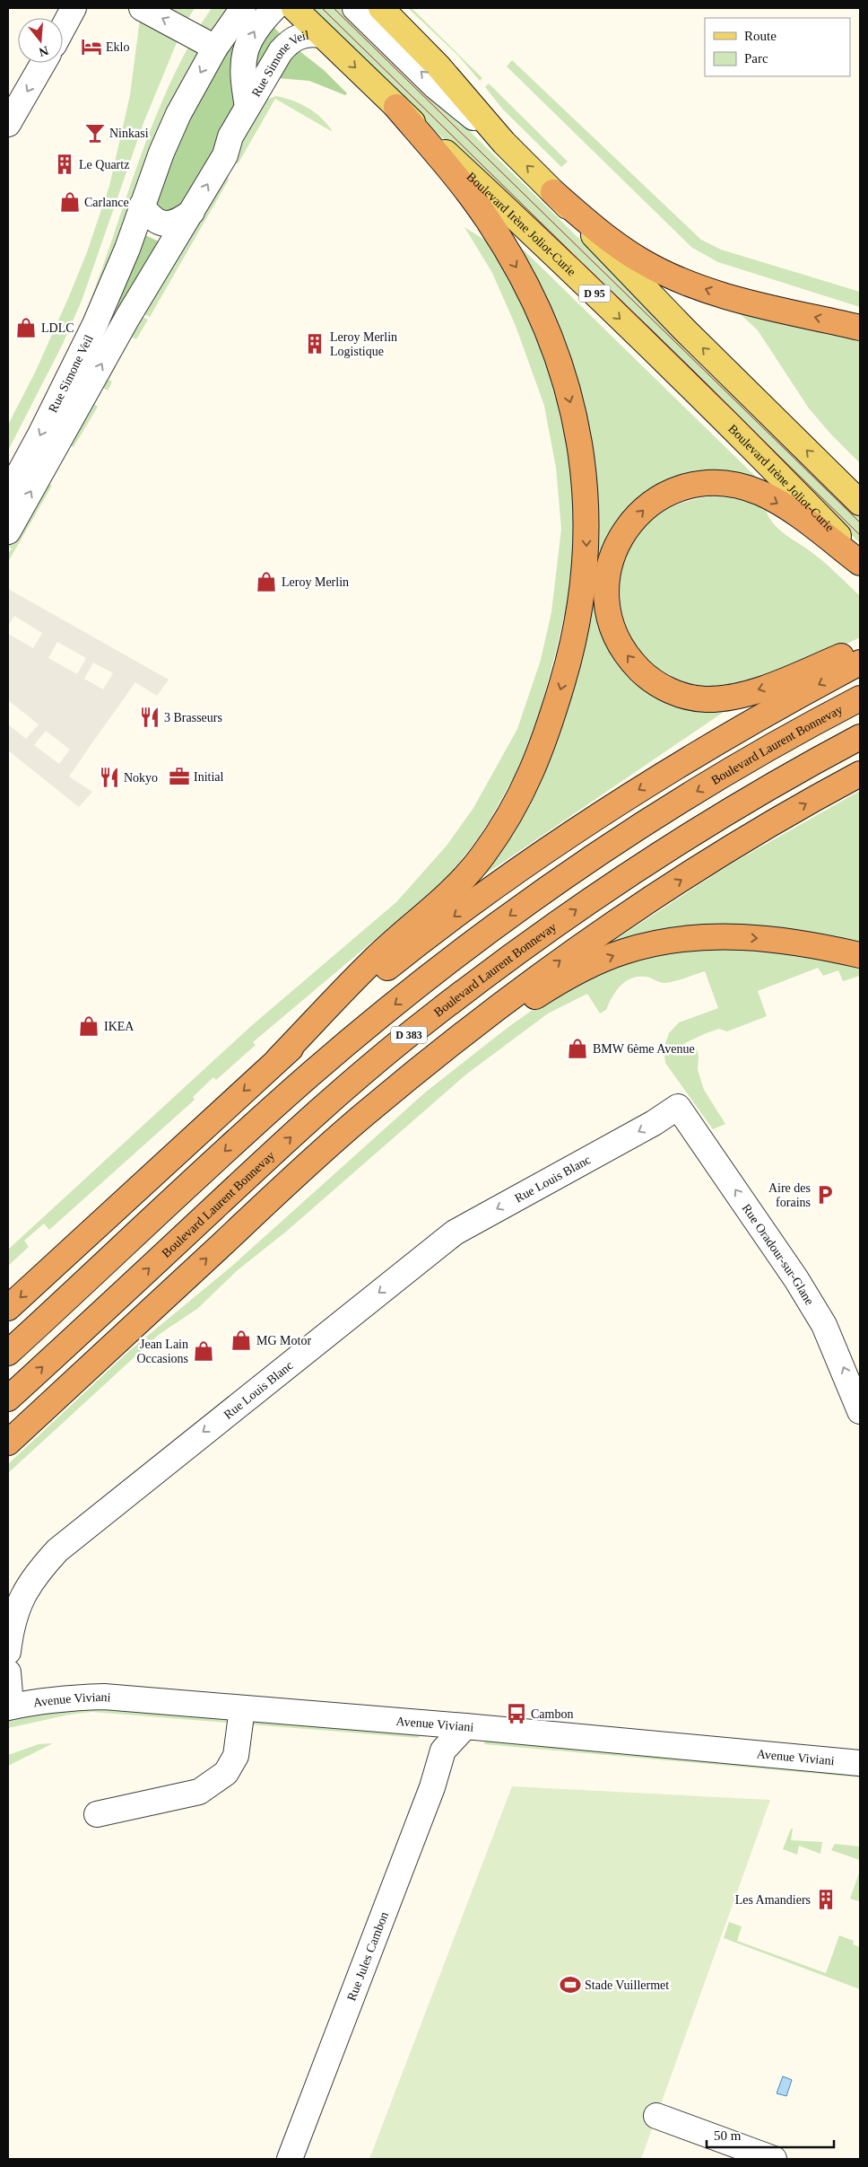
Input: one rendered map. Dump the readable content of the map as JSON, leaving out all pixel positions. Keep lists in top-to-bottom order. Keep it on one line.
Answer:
{"streets":{"highway":["Boulevard Laurent Bonnevay","D 383"],"main road":["Boulevard Irène Joliot-Curie","D 95"],"street":["Rue Simone Veil","Rue Louis Blanc","Rue Oradour-sur-Glane","Avenue Viviani","Rue Jules Cambon"]},"crossings":[["Rue Simone Veil","Boulevard Irène Joliot-Curie"],["Rue Louis Blanc","Rue Oradour-sur-Glane"],["Avenue Viviani","Rue Jules Cambon"]],"one_way":["Rue Louis Blanc","Rue Oradour-sur-Glane"],"places":{"hotel":["Eklo"],"bar":["Ninkasi"],"building":["Le Quartz","Leroy Merlin Logistique","Les Amandiers"],"shop":["Carlance","LDLC","Leroy Merlin","IKEA","BMW 6ème Avenue","MG Motor","Jean Lain Occasions"],"restaurant":["3 Brasseurs","Nokyo"],"office":["Initial"],"parking":["Aire des forains"],"bus stop":["Cambon"],"sports":["Stade Vuillermet"]},"legend":["Route","Parc"],"scale_bar":"50 m","north":"bottom"}
